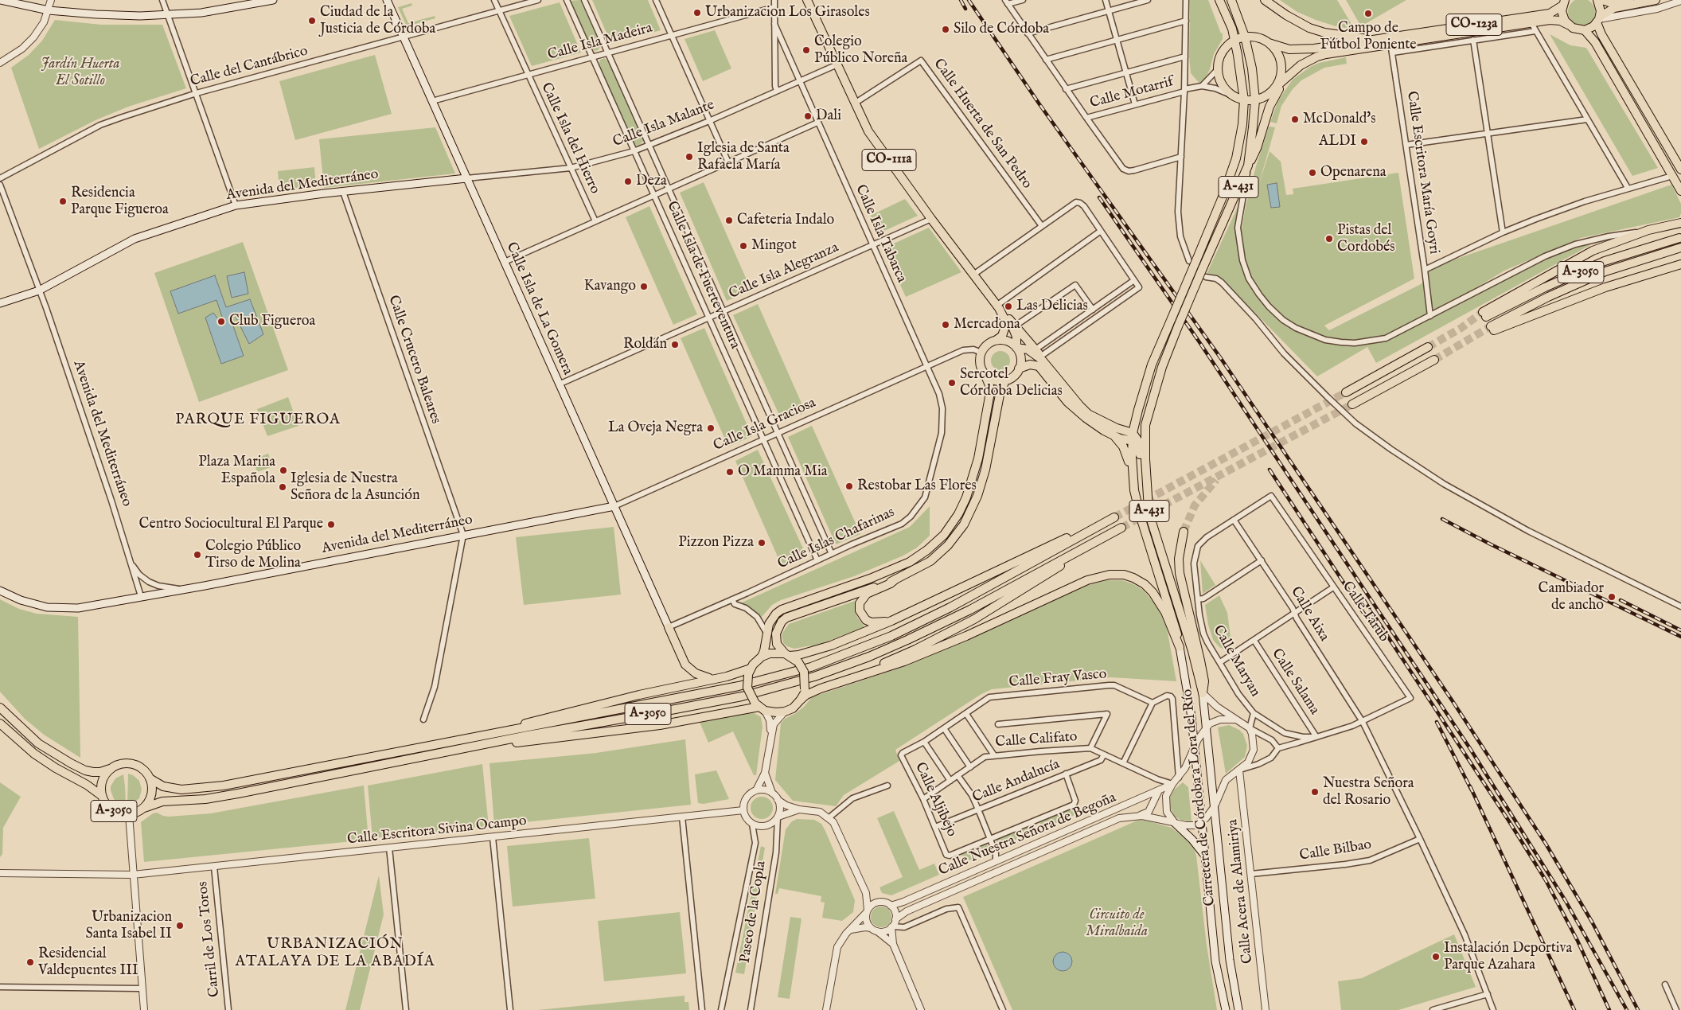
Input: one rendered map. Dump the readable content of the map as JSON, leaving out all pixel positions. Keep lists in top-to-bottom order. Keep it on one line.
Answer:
{"streets":{"main road":["CO-123a","CO-111a","Avenida del Mediterráneo","A-431","A-3050","Calle Isla de La Gomera","Carretera de Córdoba a Lora del Río"],"street":["Calle Isla Madeira","Calle del Cantábrico","Calle Motarrif","Calle Isla Malante","Calle Huerta de San Pedro","Calle Isla del Hierro","Calle Escritora María Goyri","Calle Isla Tabarca","Calle Isla Alegranza","Calle Isla de Fuerteventura","Calle Crucero Baleares","Calle Isla Graciosa","Calle Islas Chafarinas","Calle Tarub","Calle Aixa","Calle Maryan","Calle Fray Vasco","Calle Salama","Calle Califato","Calle Andalucía","Calle Aljibejo","Calle Escritora Sivina Ocampo","Calle Nuestra Señora de Begoña","Calle Bilbao","Calle Acera de Alamiriya","Paseo de la Copla","Carril de Los Toros"]},"crossings":[["CO-123a","Calle Escritora María Goyri"],["Calle Isla Madeira","Calle Isla del Hierro"],["Calle Isla Madeira","Calle Isla de Fuerteventura"],["Calle Isla Madeira","Calle Isla de La Gomera"],["Calle del Cantábrico","Calle Isla del Hierro"],["Calle del Cantábrico","Calle Isla de La Gomera"],["Calle Isla Malante","Calle Isla del Hierro"],["Calle Isla Malante","CO-111a"],["Calle Isla Malante","Avenida del Mediterráneo"],["Calle Isla Malante","Calle Isla Tabarca"],["Calle Isla Malante","Calle Isla de Fuerteventura"],["Calle Isla Malante","Calle Isla de La Gomera"],["Calle Huerta de San Pedro","CO-111a"],["CO-111a","Calle Isla Alegranza"],["Avenida del Mediterráneo","Calle Isla de La Gomera"],["Avenida del Mediterráneo","Calle Crucero Baleares"],["Avenida del Mediterráneo","Calle Isla Graciosa"],["A-431","Carretera de Córdoba a Lora del Río"],["Calle Isla Tabarca","Calle Isla Alegranza"],["Calle Isla Tabarca","Calle Isla Graciosa"],["Calle Isla Tabarca","Calle Islas Chafarinas"],["Calle Isla Alegranza","Calle Isla de Fuerteventura"],["Calle Isla Alegranza","Calle Isla de La Gomera"],["Calle Isla de Fuerteventura","Calle Isla Graciosa"],["Calle Isla de Fuerteventura","Calle Islas Chafarinas"],["Calle Isla de La Gomera","Calle Isla Graciosa"],["Calle Isla de La Gomera","Calle Islas Chafarinas"],["Calle Isla Graciosa","Calle Islas Chafarinas"],["Calle Tarub","Calle Aixa"],["Calle Tarub","Calle Maryan"],["Calle Tarub","Calle Salama"],["Calle Aixa","Calle Maryan"],["Calle Aixa","Calle Bilbao"],["Calle Maryan","Calle Salama"],["Calle Fray Vasco","Calle Aljibejo"],["Calle Califato","Calle Andalucía"],["Calle Califato","Calle Aljibejo"],["Calle Califato","Calle Nuestra Señora de Begoña"],["Calle Andalucía","Calle Aljibejo"],["Calle Andalucía","Calle Nuestra Señora de Begoña"],["Carretera de Córdoba a Lora del Río","Calle Nuestra Señora de Begoña"],["Calle Aljibejo","Calle Nuestra Señora de Begoña"],["Calle Escritora Sivina Ocampo","Paseo de la Copla"],["Calle Escritora Sivina Ocampo","Carril de Los Toros"],["Calle Bilbao","Calle Acera de Alamiriya"]],"districts":["PARQUE FIGUEROA","URBANIZACIÓN ATALAYA DE LA ABADÍA"],"parks":["Jardín Huerta El Sotillo","Circuito de Miralbaida"],"places":["Urbanizacion Los Girasoles","Campo de Fútbol Poniente","Ciudad de la Justicia de Córdoba","Silo de Córdoba","Colegio Público Noreña","Dali","McDonald's","ALDI","Iglesia de Santa Rafaela María","Openarena","Deza","Residencia Parque Figueroa","Cafeteria Indalo","Pistas del Cordobés","Mingot","Kavango","Las Delicias","Club Figueroa","Mercadona","Roldán","Sercotel Córdoba Delicias","La Oveja Negra","Plaza Marina Española","O Mamma Mia","Restobar Las Flores","Iglesia de Nuestra Señora de la Asunción","Centro Sociocultural El Parque","Pizzon Pizza","Colegio Público Tirso de Molina","Cambiador de ancho","Nuestra Señora del Rosario","Urbanizacion Santa Isabel II","Instalación Deportiva Parque Azahara","Residencial Valdepuentes III"]}
